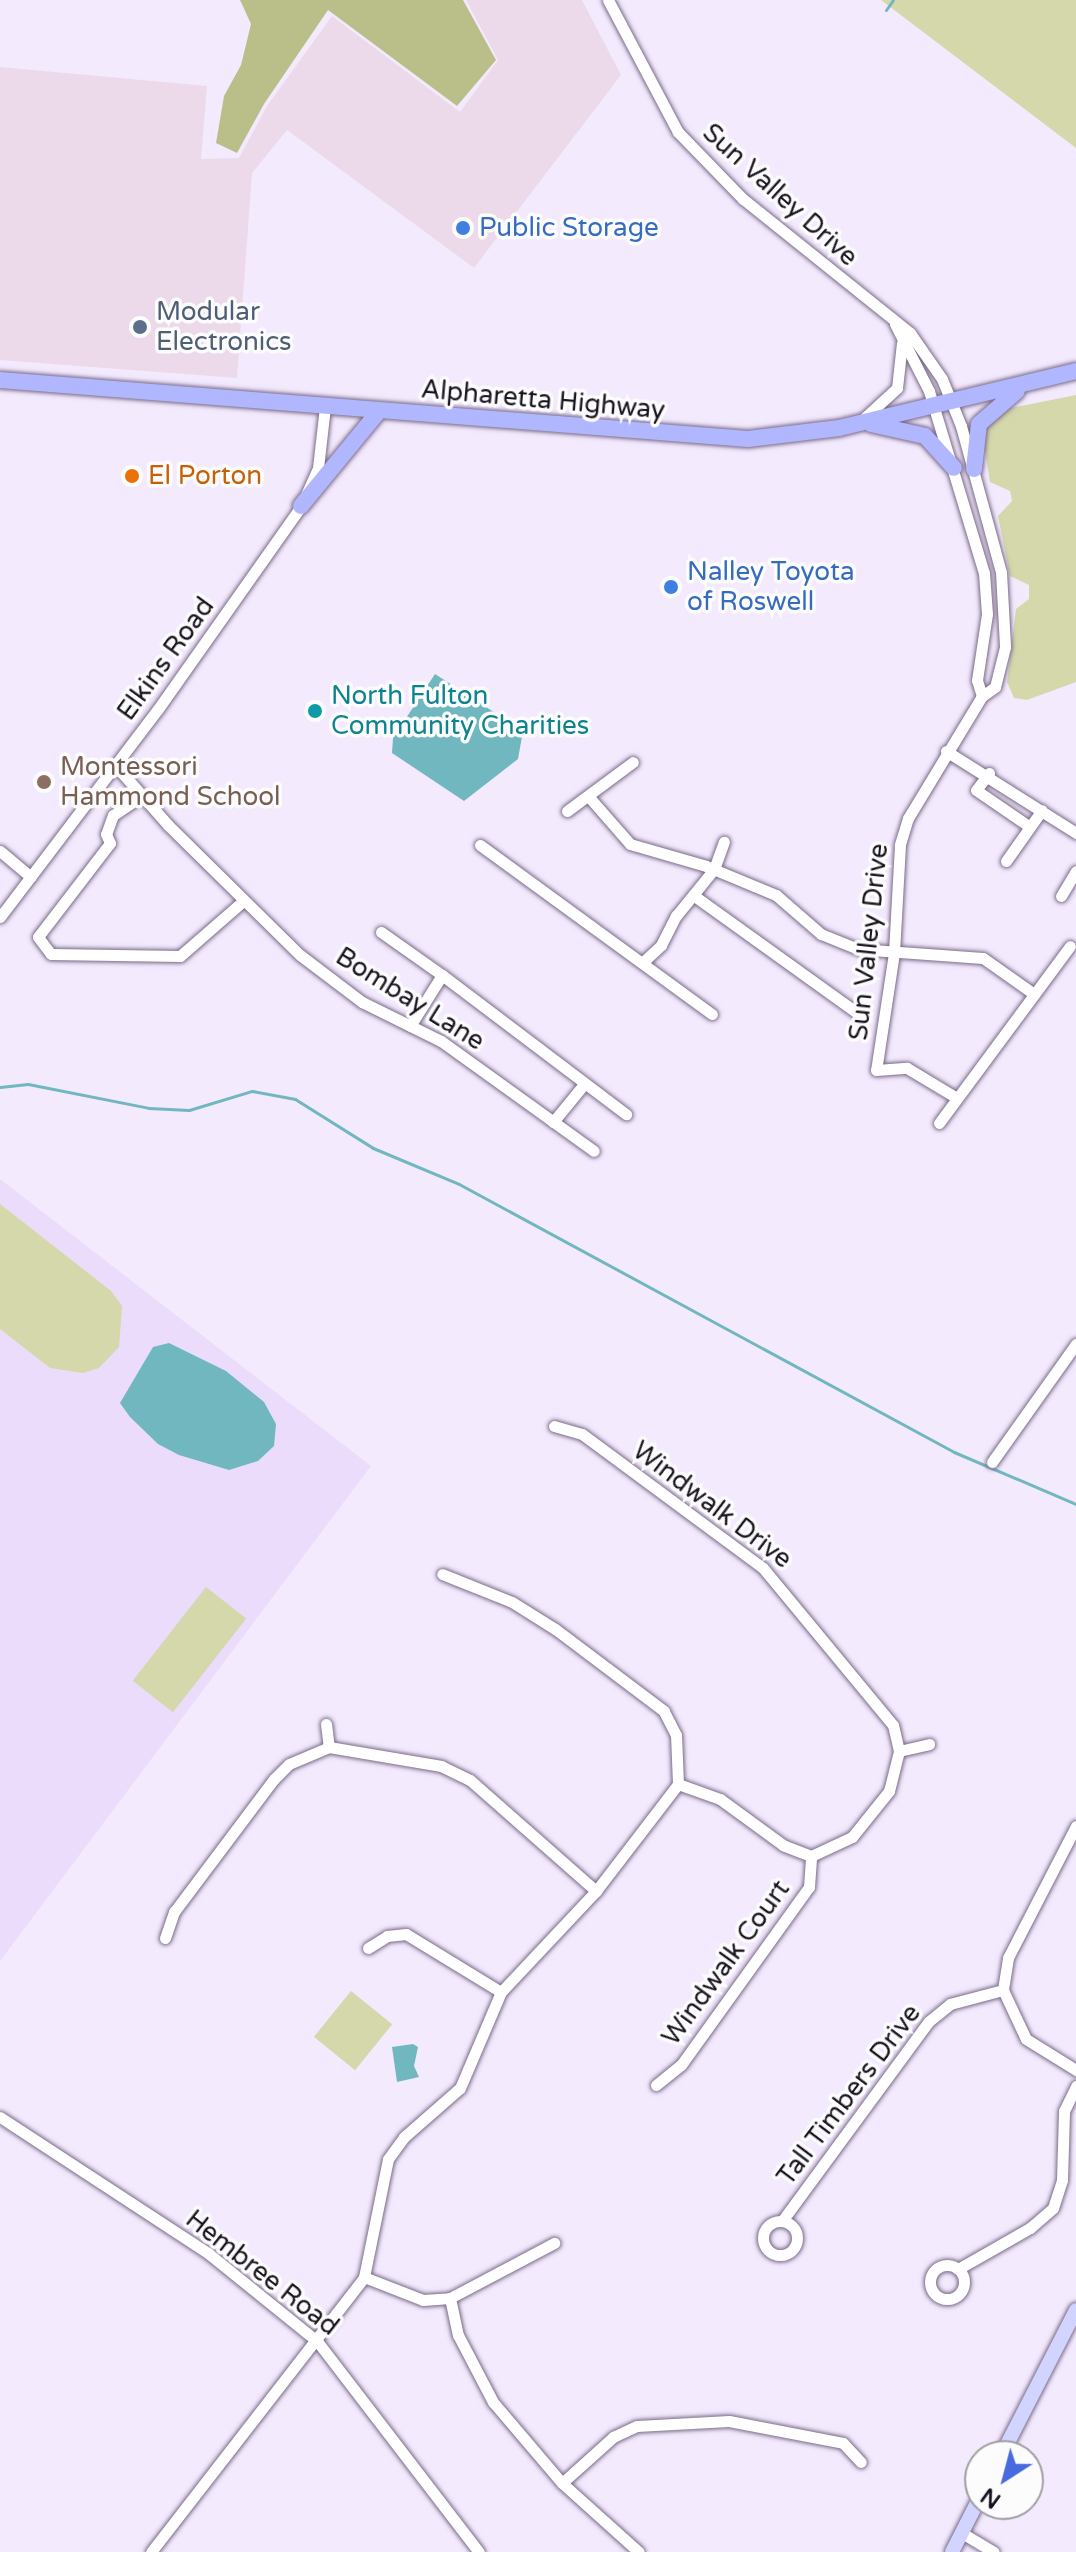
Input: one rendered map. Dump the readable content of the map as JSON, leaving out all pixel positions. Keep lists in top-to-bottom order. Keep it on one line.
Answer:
{"streets":{"highway":["Alpharetta Highway"],"street":["Sun Valley Drive","Elkins Road","Bombay Lane","Windwalk Drive","Windwalk Court","Tall Timbers Drive","Hembree Road"]},"crossings":[["Sun Valley Drive","Alpharetta Highway"],["Alpharetta Highway","Elkins Road"],["Elkins Road","Bombay Lane"]],"places":["Public Storage","Modular Electronics","El Porton","Nalley Toyota of Roswell","North Fulton Community Charities","Montessori Hammond School"],"north":"bottom left"}
